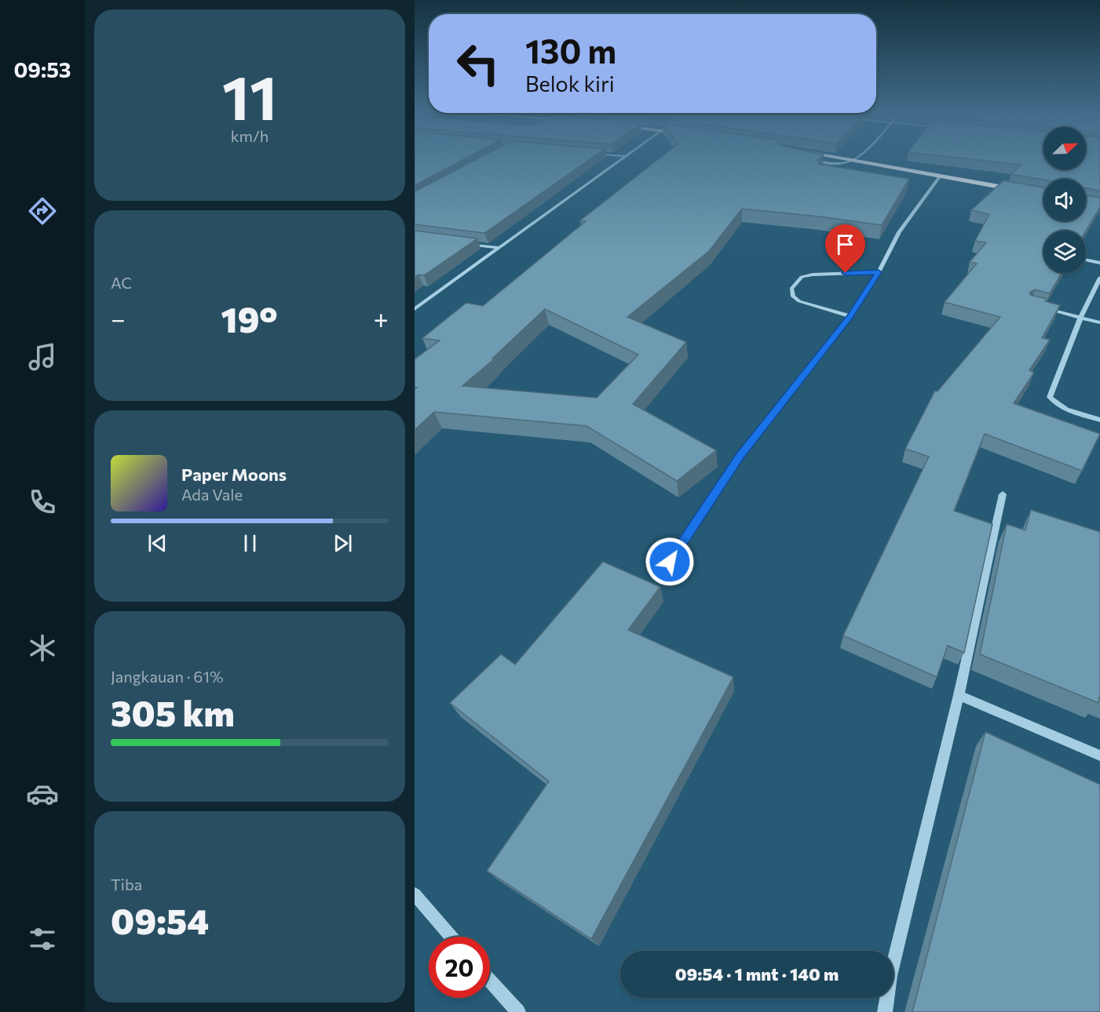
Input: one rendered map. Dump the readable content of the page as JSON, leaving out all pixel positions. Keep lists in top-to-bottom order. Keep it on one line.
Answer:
{"north":"top right","page":{"tabs":"09:53","tile":[["11","km/h"],"AC",["Jangkauan · 61%","305 km"],["Tiba","09:54"]],"turn":["130 m","Belok kiri"],"heat":["−","19°","+"],"song":["Paper Moons","Ada Vale"],"limit":"20","trip":"09:54 · 1 mnt · 140 m"}}
